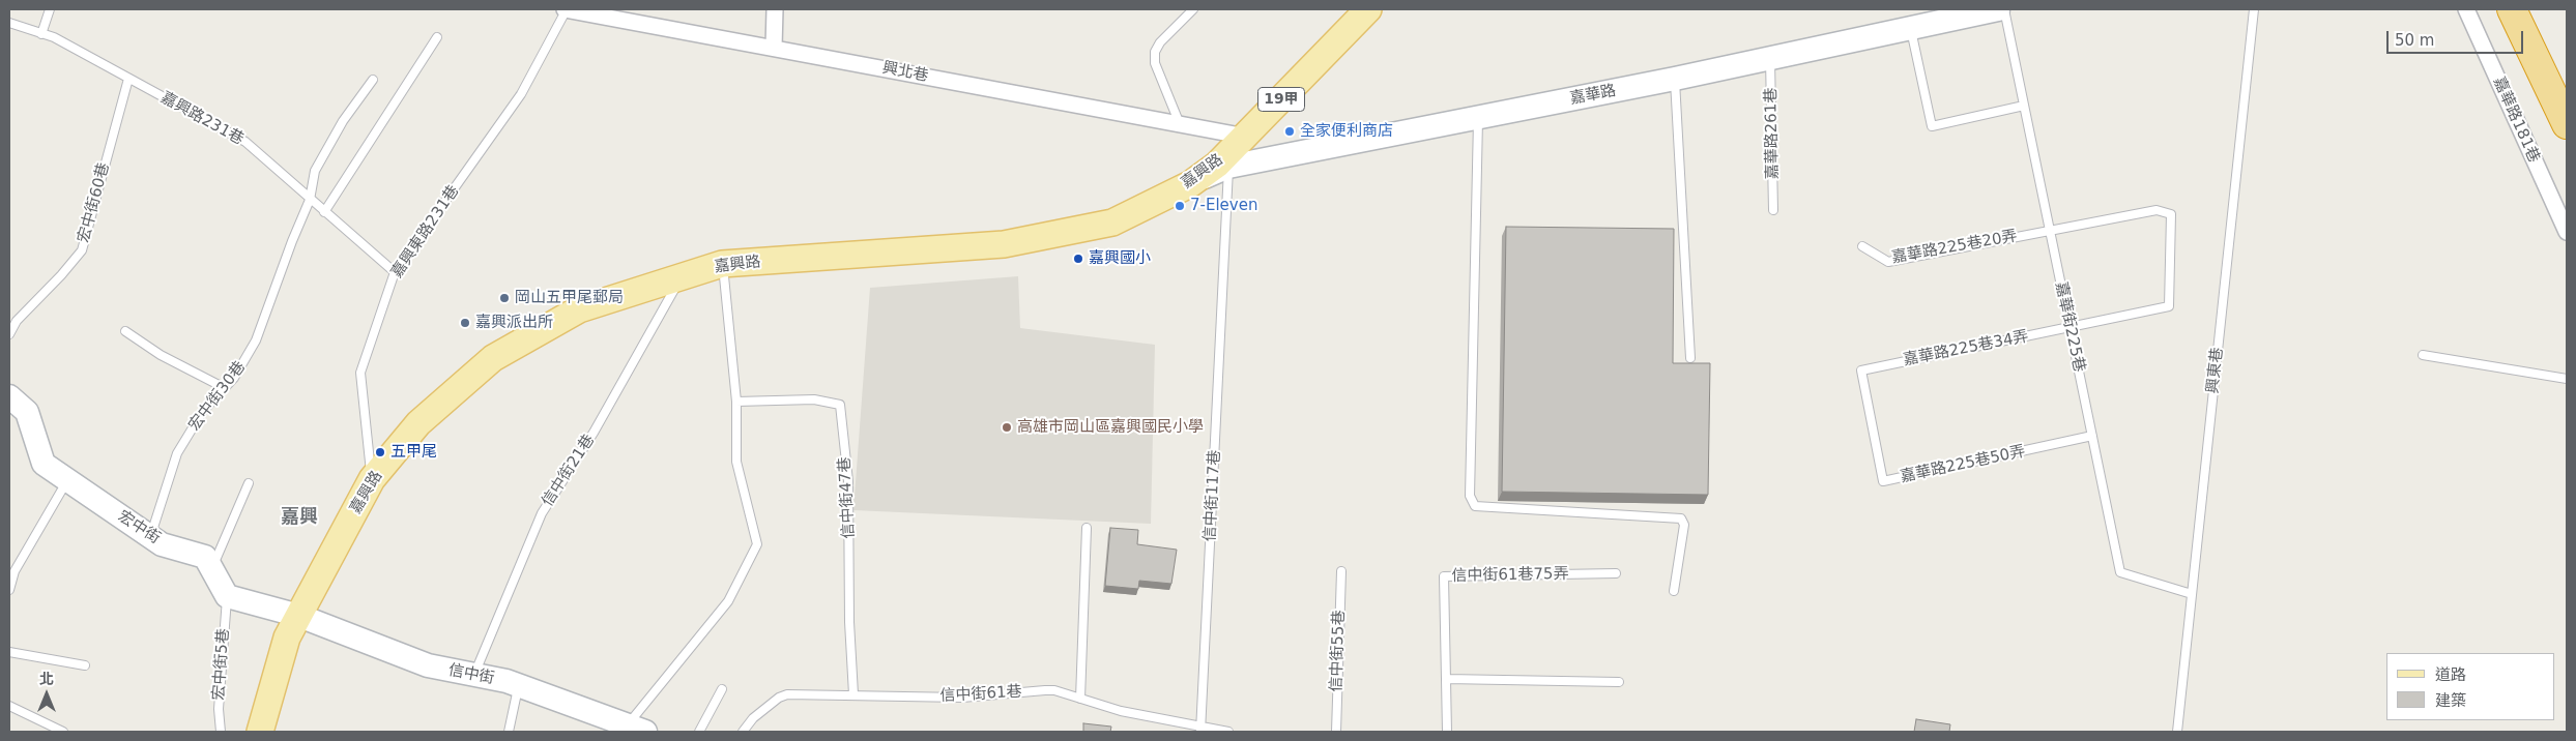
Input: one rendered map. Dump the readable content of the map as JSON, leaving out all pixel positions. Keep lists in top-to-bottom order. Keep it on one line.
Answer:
{"streets":{"main road":["19甲","嘉興路"],"street":["興北巷","嘉華路","嘉華路181巷","宏中街","信中街"],"lane":["嘉興路231巷","嘉華路261巷","宏中街60巷","嘉興東路231巷","嘉華路225巷20弄","嘉華街225巷","嘉華路225巷34弄","興東巷","宏中街30巷","嘉華路225巷50弄","信中街21巷","信中街117巷","信中街47巷","信中街61巷75弄","信中街55巷","宏中街5巷","信中街61巷"]},"crossings":[["興北巷","嘉興路"],["興北巷","嘉興東路231巷"],["嘉華路","嘉華路261巷"],["嘉華路","嘉興路"],["嘉華路","信中街117巷"],["嘉興路231巷","宏中街60巷"],["嘉興路231巷","嘉興東路231巷"],["嘉興路231巷","宏中街30巷"],["嘉興路","嘉興東路231巷"],["嘉興路","信中街21巷"],["嘉興路","信中街"],["嘉華路225巷20弄","嘉華街225巷"],["嘉華路225巷20弄","嘉華路225巷34弄"],["嘉華街225巷","嘉華路225巷34弄"],["嘉華街225巷","興東巷"],["嘉華街225巷","嘉華路225巷50弄"],["嘉華路225巷34弄","嘉華路225巷50弄"],["宏中街30巷","宏中街"],["信中街21巷","信中街"],["信中街117巷","信中街61巷"],["信中街47巷","信中街61巷"],["宏中街","宏中街5巷"]],"districts":["嘉興"],"places":["全家便利商店","7-Eleven","嘉興國小","岡山五甲尾郵局","嘉興派出所","高雄市岡山區嘉興國民小學","五甲尾"],"legend":["道路","建築"],"scale_bar":"50 m","north":"top"}
